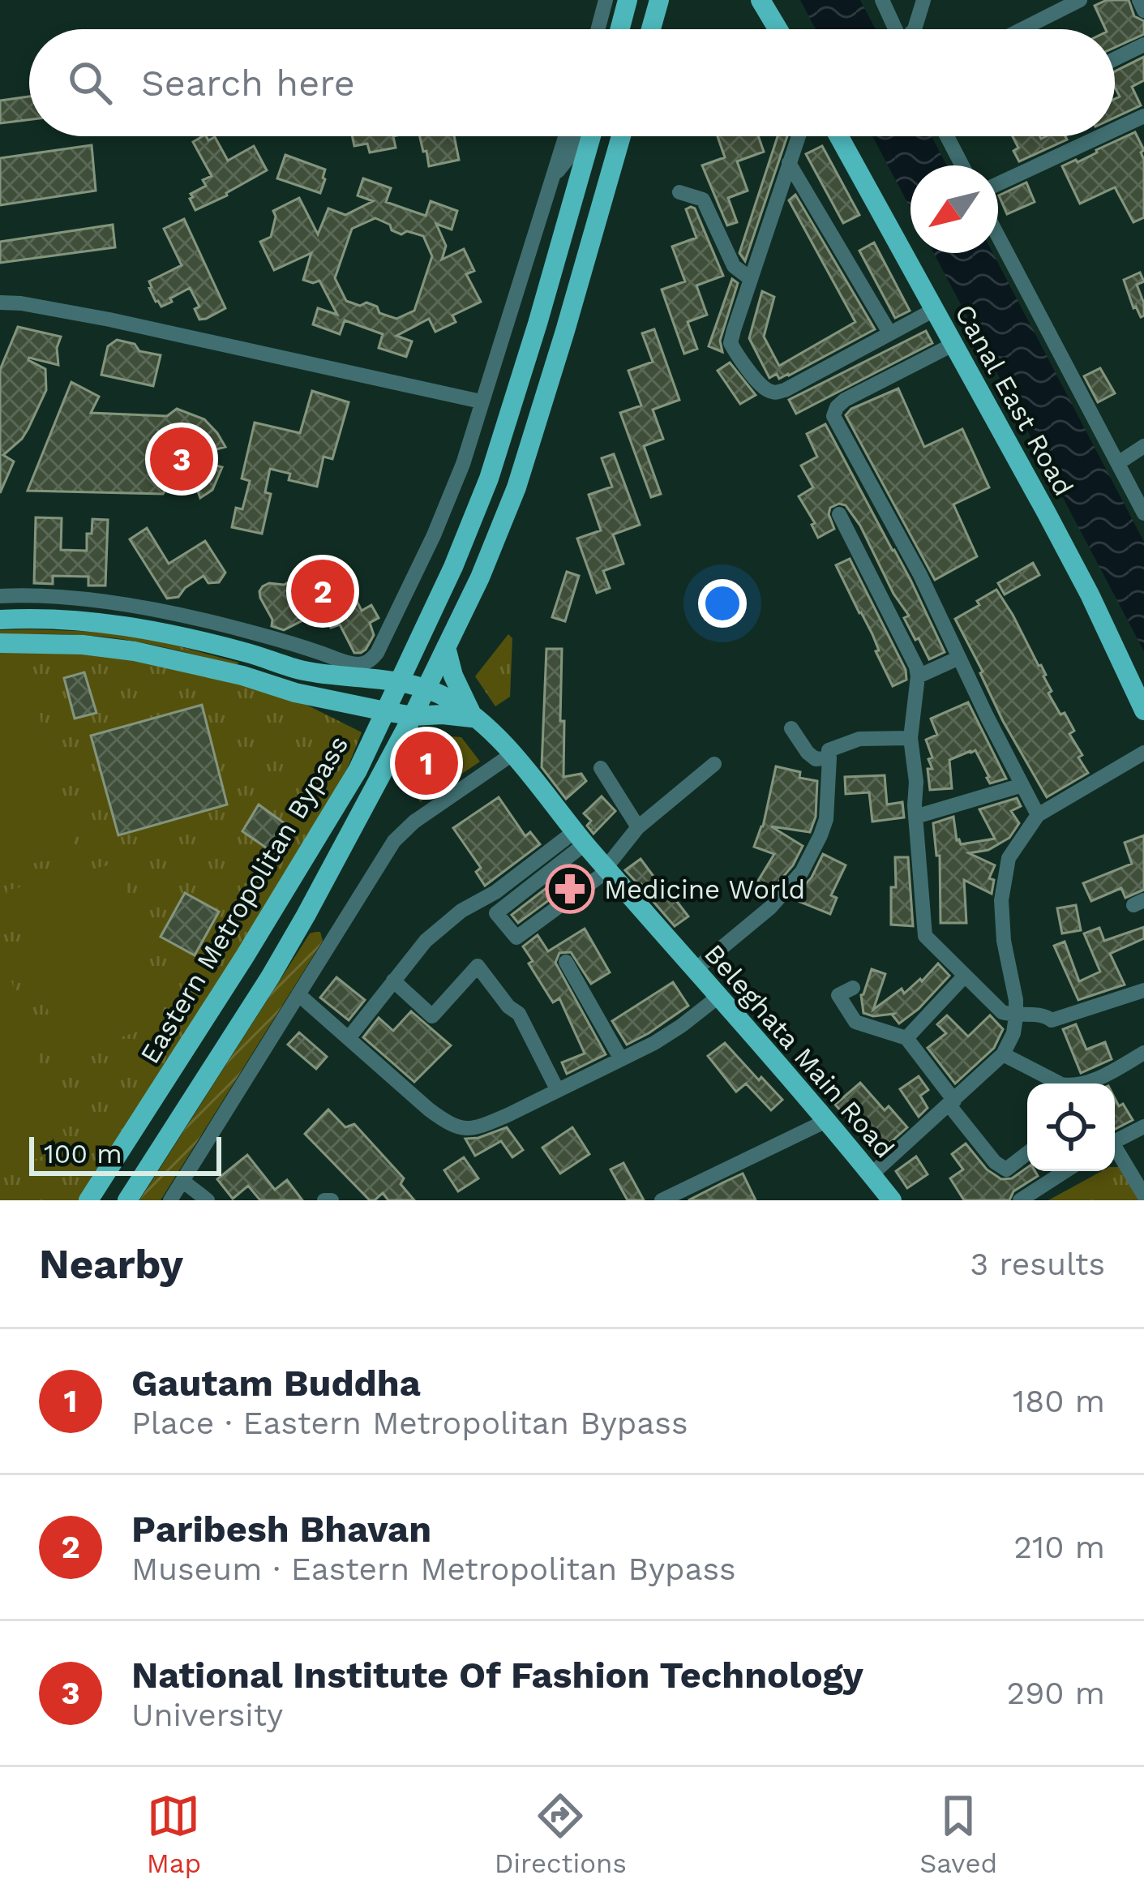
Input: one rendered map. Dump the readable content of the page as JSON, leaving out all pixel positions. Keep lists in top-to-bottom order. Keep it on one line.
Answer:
{"streets":{"main road":["Canal East Road","Eastern Metropolitan Bypass","Beleghata Main Road"]},"places":{"pharmacy":["Medicine World"]},"scale_bar":"100 m","north":"bottom left","page":{"search":"Search here","pins":["3","2","1"],"scale":"100 m","heading":["Nearby","3 results"],"list":[{"mark":"1","name":"Gautam Buddha","note":"Place · Eastern Metropolitan Bypass","value":"180 m"},{"mark":"2","name":"Paribesh Bhavan","note":"Museum · Eastern Metropolitan Bypass","value":"210 m"},{"mark":"3","name":"National Institute Of Fashion Technology","note":"University","value":"290 m"}],"nav":["Map","Directions","Saved"]}}
